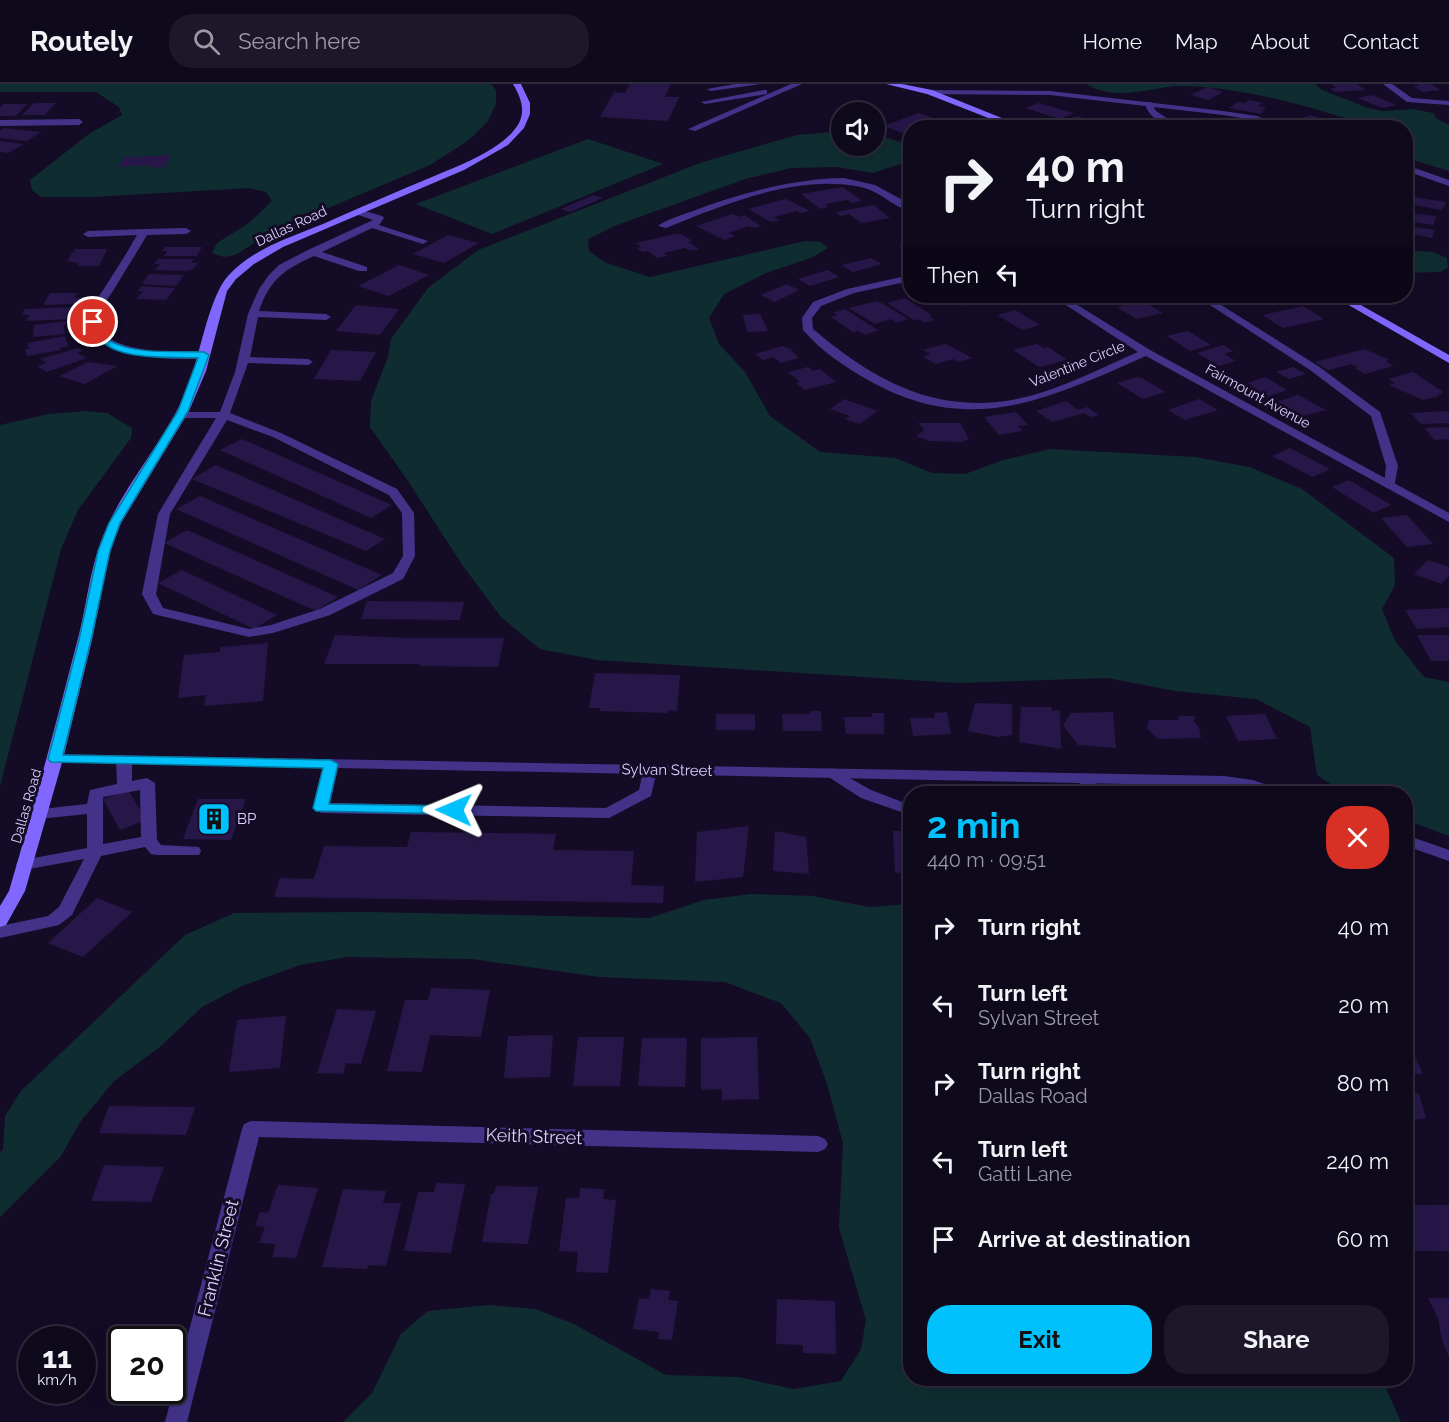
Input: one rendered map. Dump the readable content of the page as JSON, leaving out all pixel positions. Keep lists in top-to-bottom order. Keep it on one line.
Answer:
{"streets":{"street":["Dallas Road","Valentine Circle","Fairmount Avenue","Sylvan Street","Keith Street","Franklin Street"]},"crossings":[["Dallas Road","Sylvan Street"],["Valentine Circle","Fairmount Avenue"],["Keith Street","Franklin Street"]],"places":{"building":["BP"]},"page":{"header":"Routely","search":"Search here","nav":["Home","Map","About","Contact"],"turn":["40 m","Turn right"],"then":"Then","heading":["2 min","440 m · 09:51"],"list":[{"name":"Turn right","value":"40 m"},{"name":"Turn left","note":"Sylvan Street","value":"20 m"},{"name":"Turn right","note":"Dallas Road","value":"80 m"},{"name":"Turn left","note":"Gatti Lane","value":"240 m"},{"name":"Arrive at destination","value":"60 m"}],"buttons":["Exit","Share"],"speed":"11 km/h","limit":"20"}}
